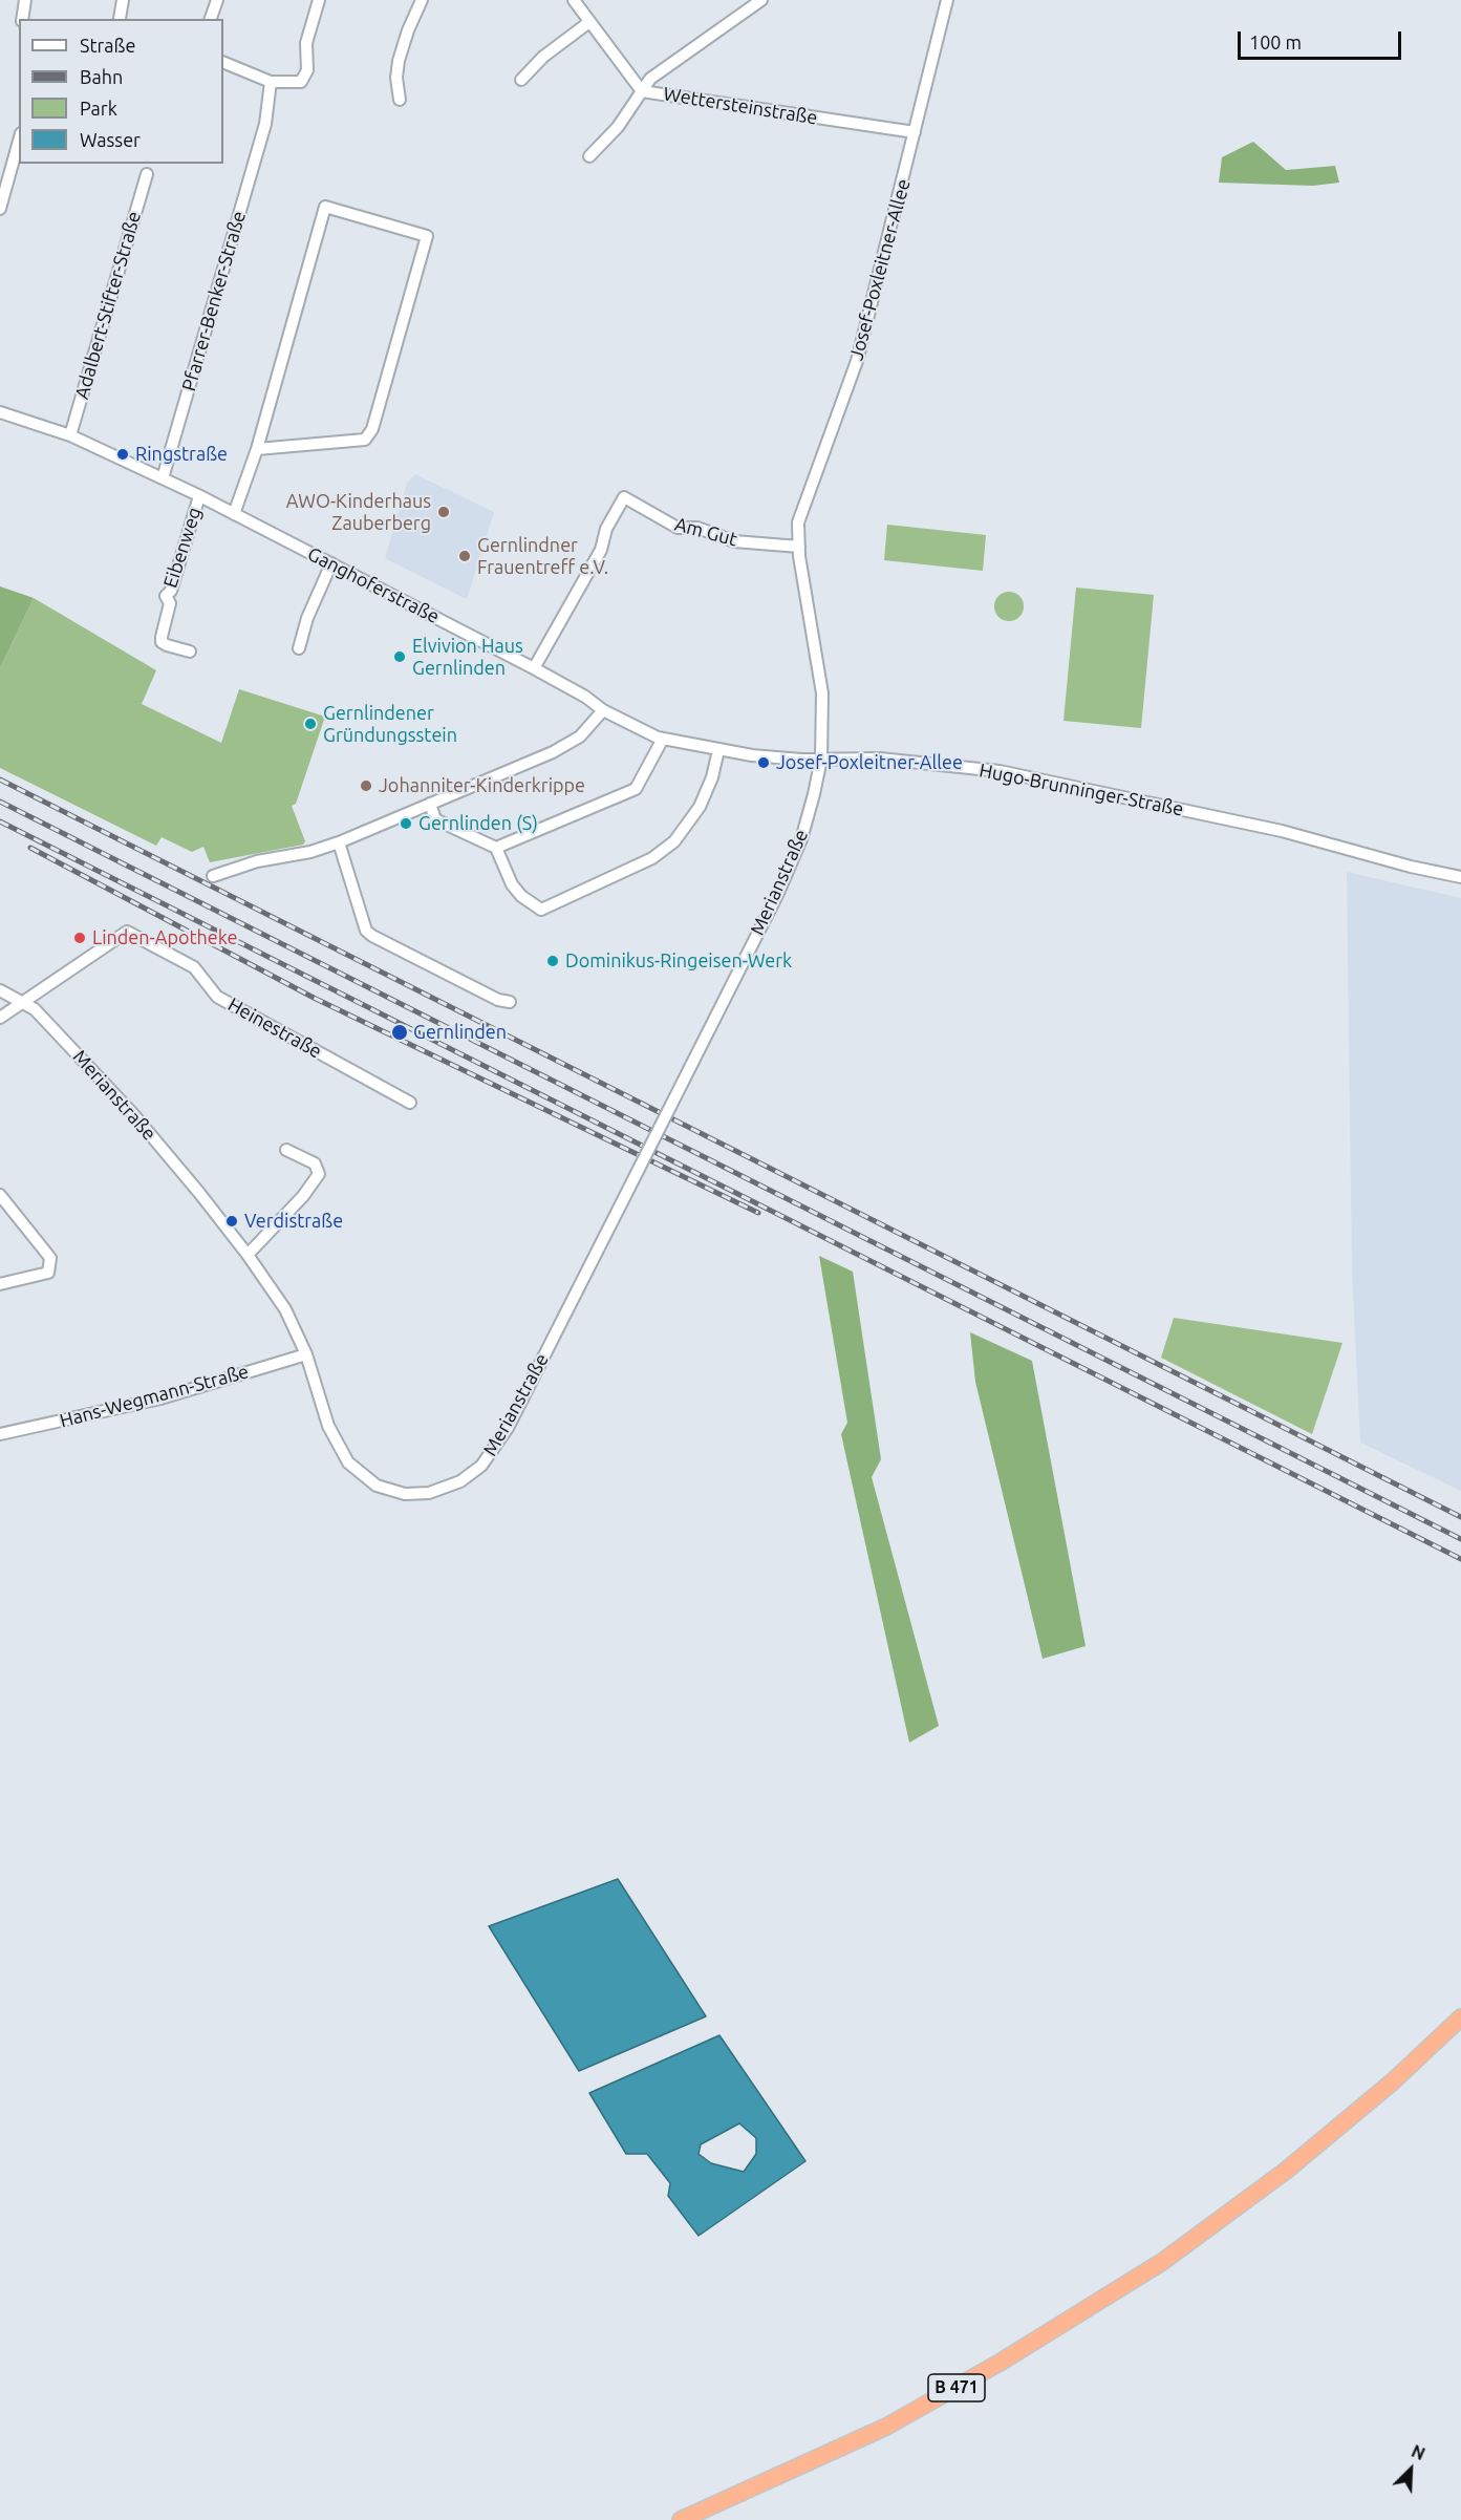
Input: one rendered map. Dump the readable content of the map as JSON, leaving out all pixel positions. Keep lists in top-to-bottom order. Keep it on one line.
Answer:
{"streets":{"highway":["B 471"],"street":["Wettersteinstraße","Josef-Poxleitner-Allee","Pfarrer-Benker-Straße","Adalbert-Stifter-Straße","Am Gut","Eibenweg","Ganghoferstraße","Hugo-Brunninger-Straße","Merianstraße","Heinestraße","Hans-Wegmann-Straße"]},"crossings":[["Wettersteinstraße","Josef-Poxleitner-Allee"],["Josef-Poxleitner-Allee","Am Gut"],["Josef-Poxleitner-Allee","Hugo-Brunninger-Straße"],["Josef-Poxleitner-Allee","Merianstraße"],["Pfarrer-Benker-Straße","Ganghoferstraße"],["Adalbert-Stifter-Straße","Ganghoferstraße"],["Am Gut","Ganghoferstraße"],["Eibenweg","Ganghoferstraße"],["Ganghoferstraße","Hugo-Brunninger-Straße"],["Hugo-Brunninger-Straße","Merianstraße"],["Merianstraße","Heinestraße"],["Merianstraße","Hans-Wegmann-Straße"]],"places":["Ringstraße","AWO-Kinderhaus Zauberberg","Gernlindner Frauentreff e.V.","Elvivion Haus Gernlinden","Gernlindener Gründungsstein","Josef-Poxleitner-Allee","Johanniter-Kinderkrippe","Gernlinden (S)","Linden-Apotheke","Dominikus-Ringeisen-Werk","Gernlinden","Verdistraße"],"legend":["Straße","Bahn","Park","Wasser"],"scale_bar":"100 m","north":"top right"}
